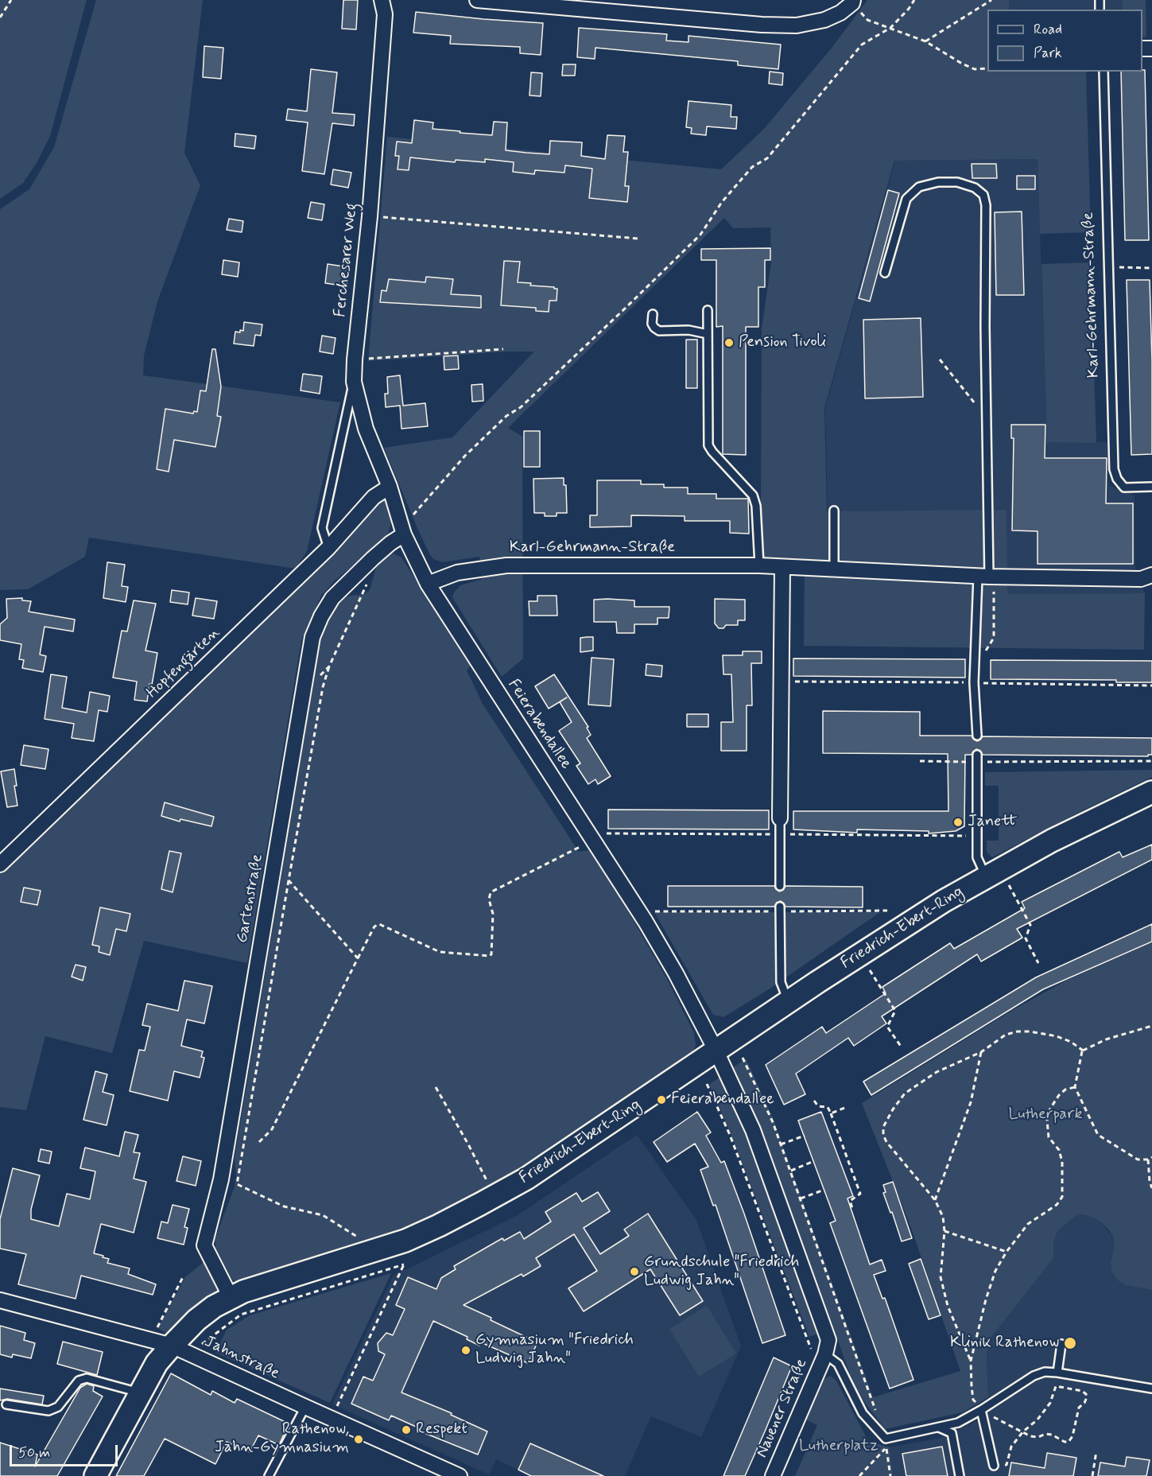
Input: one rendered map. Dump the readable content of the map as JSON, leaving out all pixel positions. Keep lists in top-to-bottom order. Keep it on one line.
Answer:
{"streets":{"main road":["Friedrich-Ebert-Ring"],"street":["Ferchesarer Weg","Karl-Gehrmann-Straße","Hopfengärten","Feierabendallee","Gartenstraße","Jahnstraße","Nauener Straße"]},"crossings":[["Ferchesarer Weg","Hopfengärten"],["Ferchesarer Weg","Feierabendallee"],["Karl-Gehrmann-Straße","Feierabendallee"],["Feierabendallee","Gartenstraße"],["Feierabendallee","Friedrich-Ebert-Ring"],["Feierabendallee","Nauener Straße"],["Gartenstraße","Friedrich-Ebert-Ring"],["Friedrich-Ebert-Ring","Jahnstraße"]],"parks":["Lutherpark","Lutherplatz"],"places":["Pension Tivoli","Janett","Feierabendallee","Grundschule \"Friedrich Ludwig Jahn\"","Klinik Rathenow","Gymnasium \"Friedrich Ludwig Jahn\"","Respekt","Rathenow, Jahn-Gymnasium"],"legend":["Road","Park"],"scale_bar":"50 m"}
